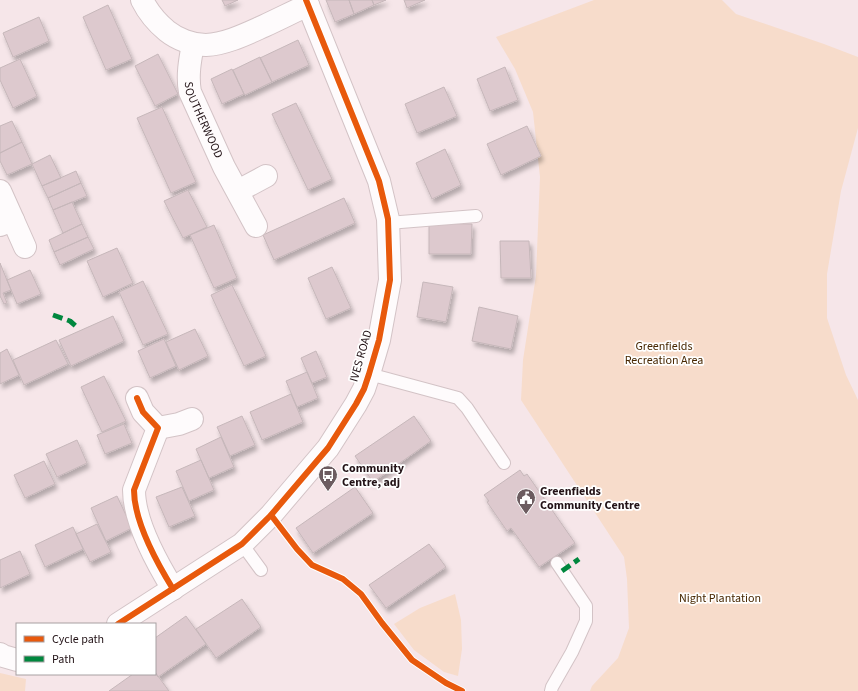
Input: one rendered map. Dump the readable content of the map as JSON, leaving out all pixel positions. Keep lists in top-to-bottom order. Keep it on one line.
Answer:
{"streets":{"street":["SOUTHERWOOD","IVES ROAD"]},"parks":["Greenfields Recreation Area","Night Plantation"],"places":{"bus stop":["Community Centre, adj"],"public building":["Greenfields Community Centre"]},"legend":["Cycle path","Path"]}
